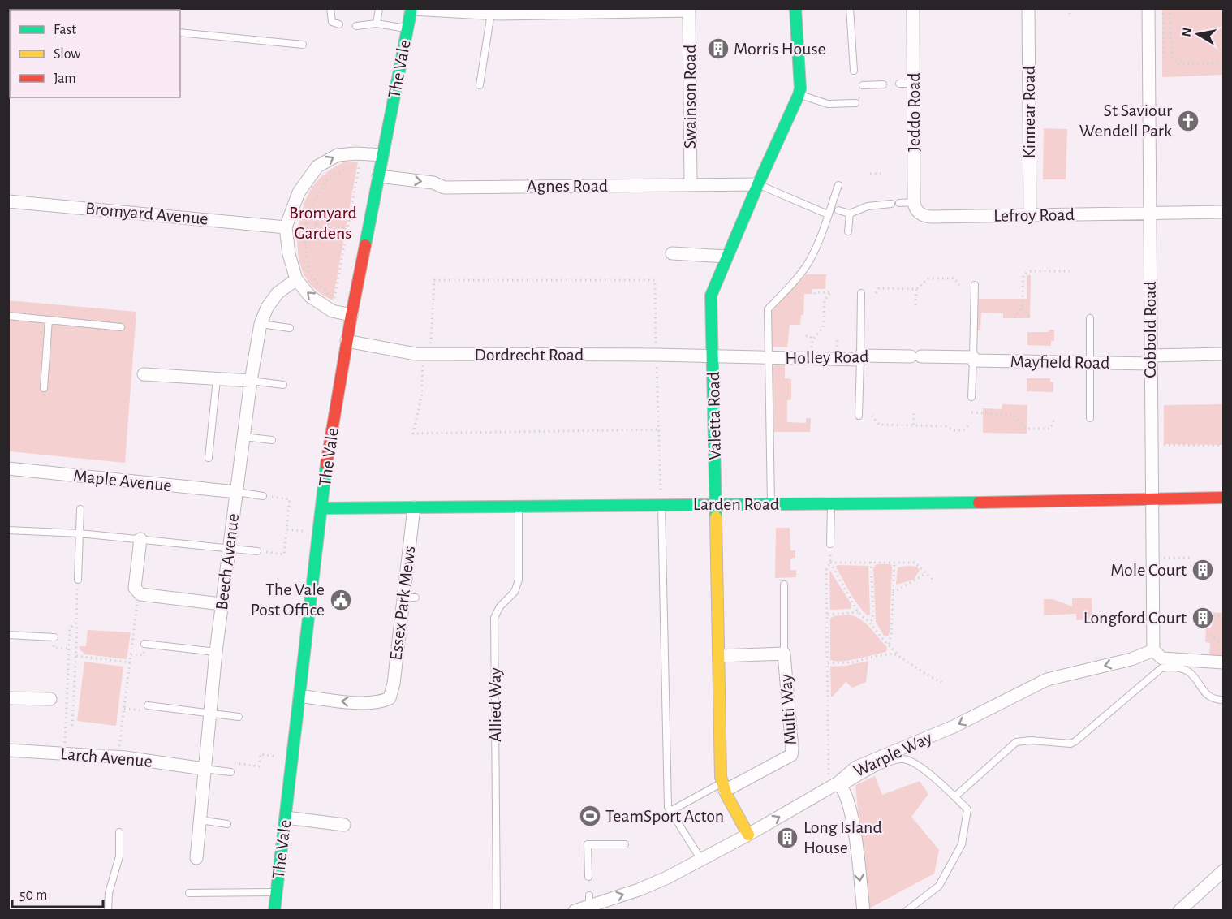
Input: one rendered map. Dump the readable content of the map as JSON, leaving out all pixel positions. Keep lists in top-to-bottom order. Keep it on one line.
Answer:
{"streets":{"street":["The Vale","Swainson Road","Jeddo Road","Kinnear Road","Agnes Road","Bromyard Avenue","Lefroy Road","Cobbold Road","Dordrecht Road","Holley Road","Mayfield Road","Valetta Road","Maple Avenue","Larden Road","Beech Avenue","Essex Park Mews","Multi Way","Warple Way","Larch Avenue"],"lane":["Allied Way"]},"crossings":[["The Vale","Agnes Road"],["The Vale","Dordrecht Road"],["The Vale","Larden Road"],["The Vale","Essex Park Mews"],["Swainson Road","Agnes Road"],["Jeddo Road","Lefroy Road"],["Kinnear Road","Lefroy Road"],["Agnes Road","Valetta Road"],["Lefroy Road","Cobbold Road"],["Cobbold Road","Mayfield Road"],["Cobbold Road","Larden Road"],["Cobbold Road","Warple Way"],["Dordrecht Road","Holley Road"],["Dordrecht Road","Valetta Road"],["Holley Road","Mayfield Road"],["Holley Road","Valetta Road"],["Valetta Road","Larden Road"],["Valetta Road","Multi Way"],["Valetta Road","Warple Way"],["Maple Avenue","Beech Avenue"],["Larden Road","Essex Park Mews"],["Larden Road","Allied Way"],["Beech Avenue","Larch Avenue"]],"one_way":["Agnes Road"],"parks":["Bromyard Gardens"],"places":{"building":["Morris House","Mole Court","Longford Court","Long Island House"],"church":["St Saviour Wendell Park"],"public building":["The Vale Post Office"],"sports":["TeamSport Acton"]},"legend":["Fast","Slow","Jam"],"scale_bar":"50 m","north":"left"}
